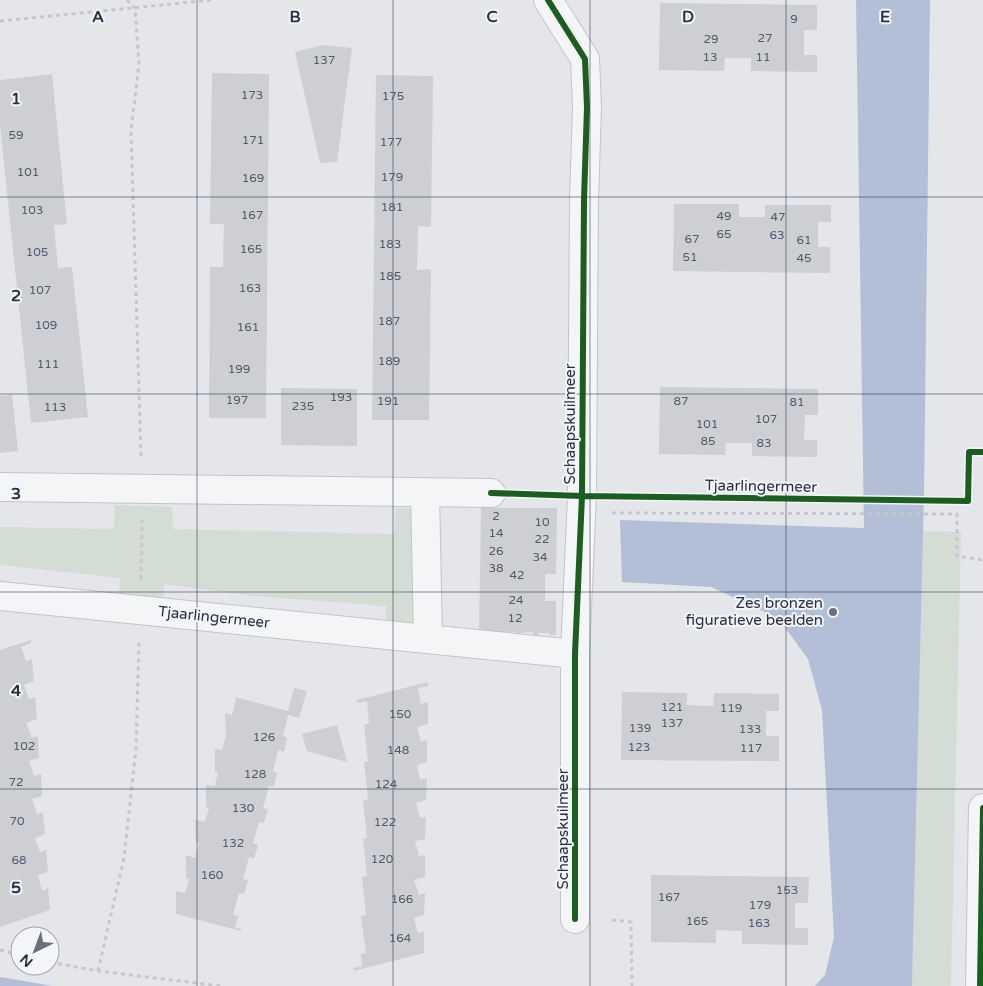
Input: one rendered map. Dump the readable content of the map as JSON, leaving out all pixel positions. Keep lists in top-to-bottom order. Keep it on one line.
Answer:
{"streets":{"street":["Schaapskuilmeer","Tjaarlingermeer"]},"crossings":[["Schaapskuilmeer","Tjaarlingermeer"]],"places":["Zes bronzen figuratieve beelden"],"house_numbers":["9","27","29","13","11","137","173","175","59","171","177","101","179","169","181","103","167","49","47","65","63","67","61","183","165","105","51","45","185","163","107","187","109","161","189","111","199","193","197","191","87","81","235","113","107","101","85","83","2","10","14","22","26","34","38","42","24","12","121","119","150","137","139","133","126","102","123","117","148","128","72","124","130","70","122","132","120","68","160","153","167","166","179","165","163","164"],"north":"bottom left","grid":{"columns":["A","B","C","D","E"],"rows":["1","2","3","4","5"]}}
